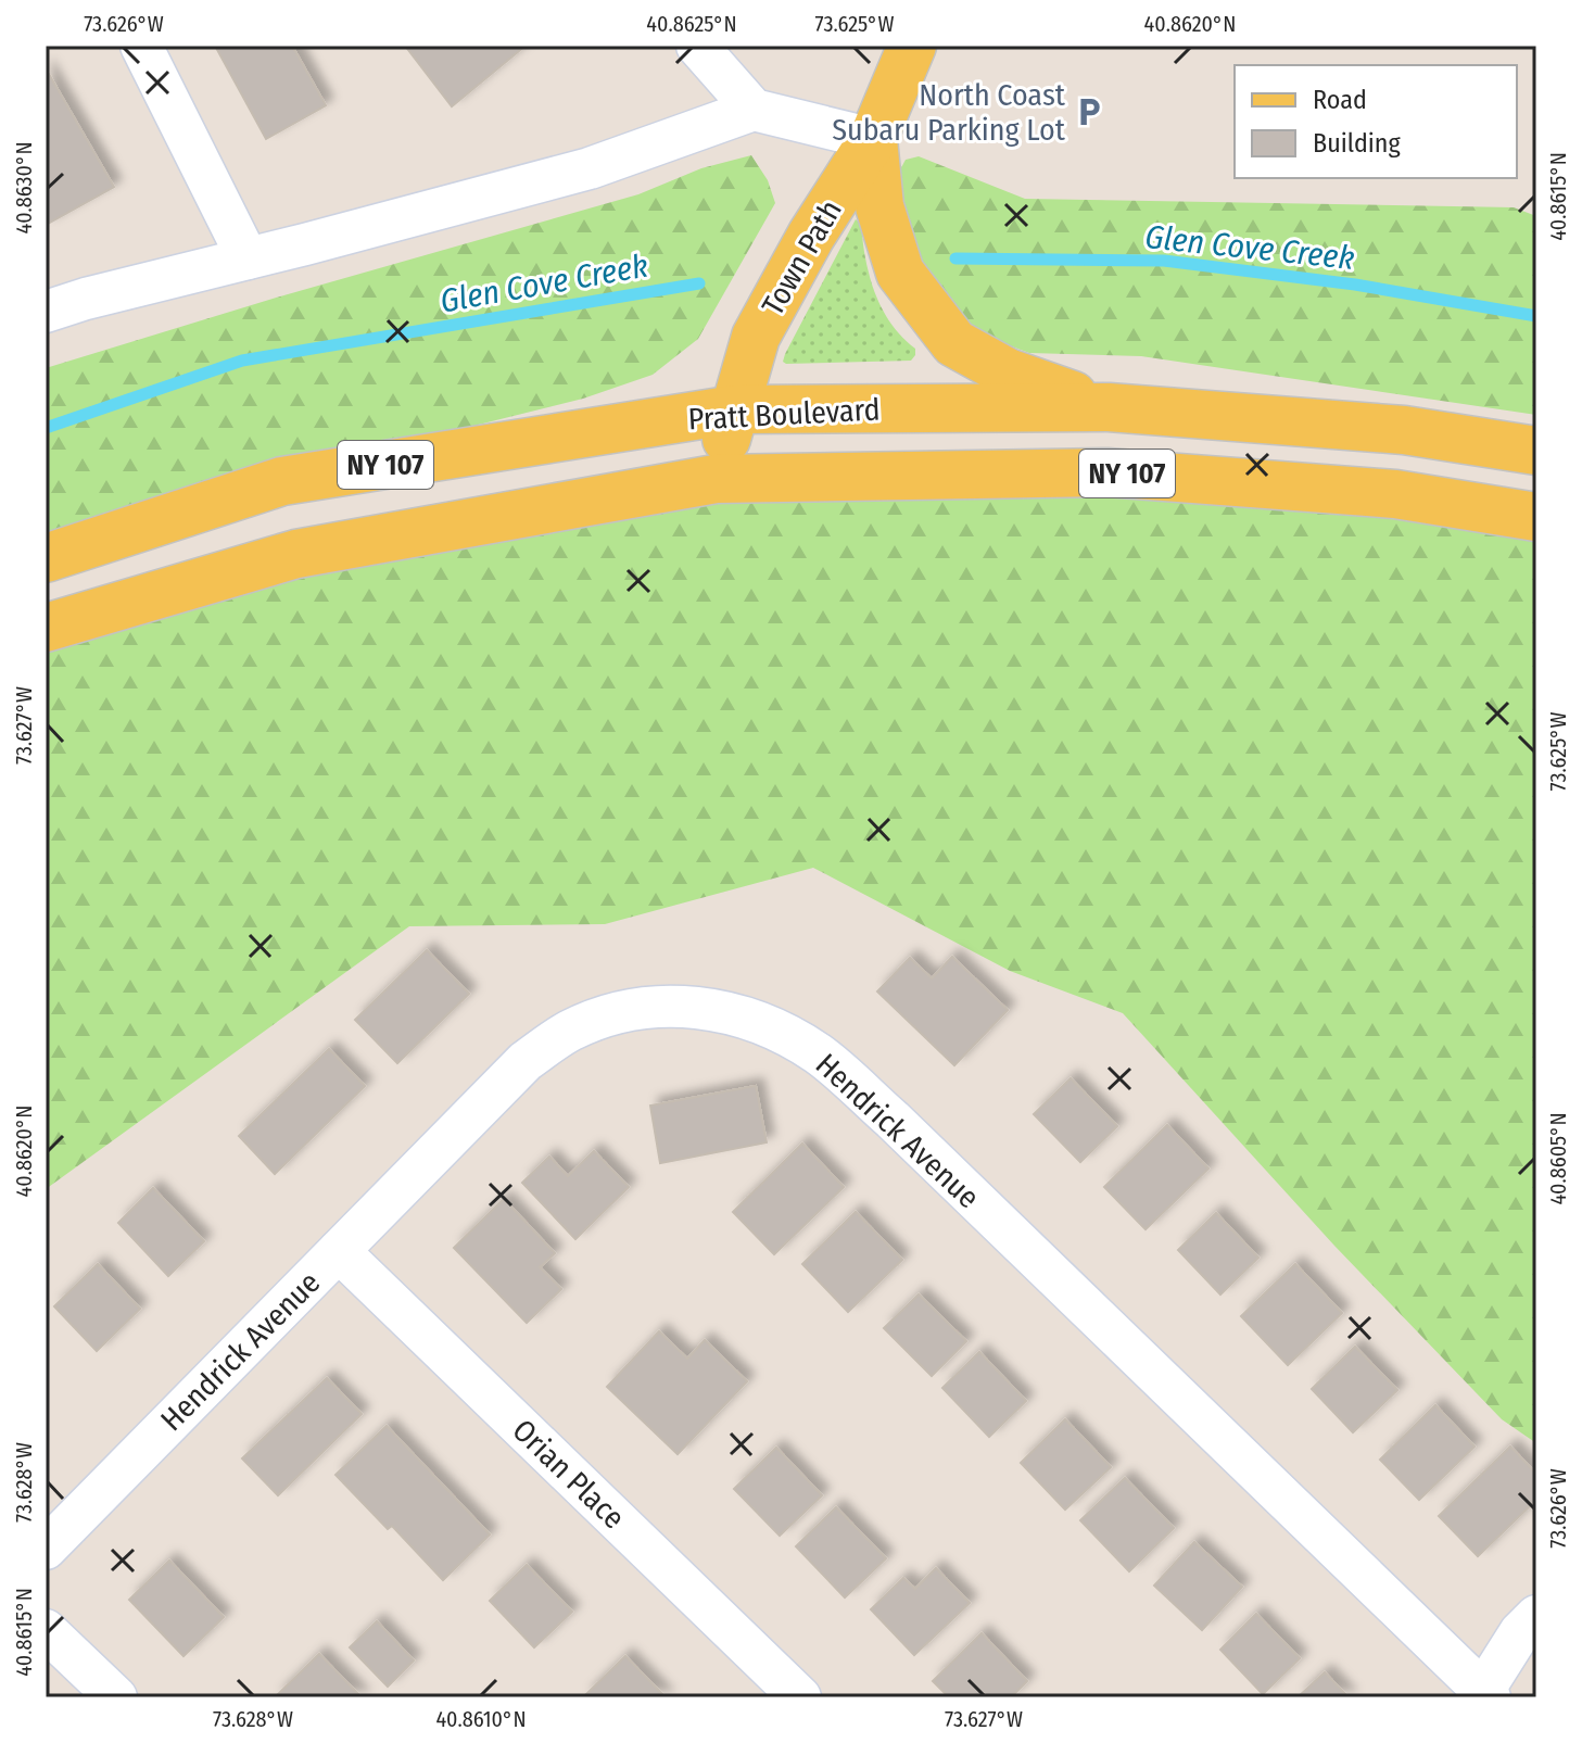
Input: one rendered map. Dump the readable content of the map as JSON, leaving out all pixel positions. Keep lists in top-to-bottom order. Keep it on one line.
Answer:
{"streets":{"main road":["Town Path","Pratt Boulevard","NY 107"],"street":["Hendrick Avenue","Orian Place"]},"crossings":[["Town Path","Pratt Boulevard"],["Hendrick Avenue","Orian Place"]],"water":["Glen Cove Creek"],"places":{"parking":["North Coast Subaru Parking Lot"]},"legend":["Road","Building"],"coordinates":["73.626°W","40.8625°N","73.625°W","40.8620°N","40.8630°N","40.8615°N","73.627°W","40.8605°N","73.628°W","40.8610°N"]}
